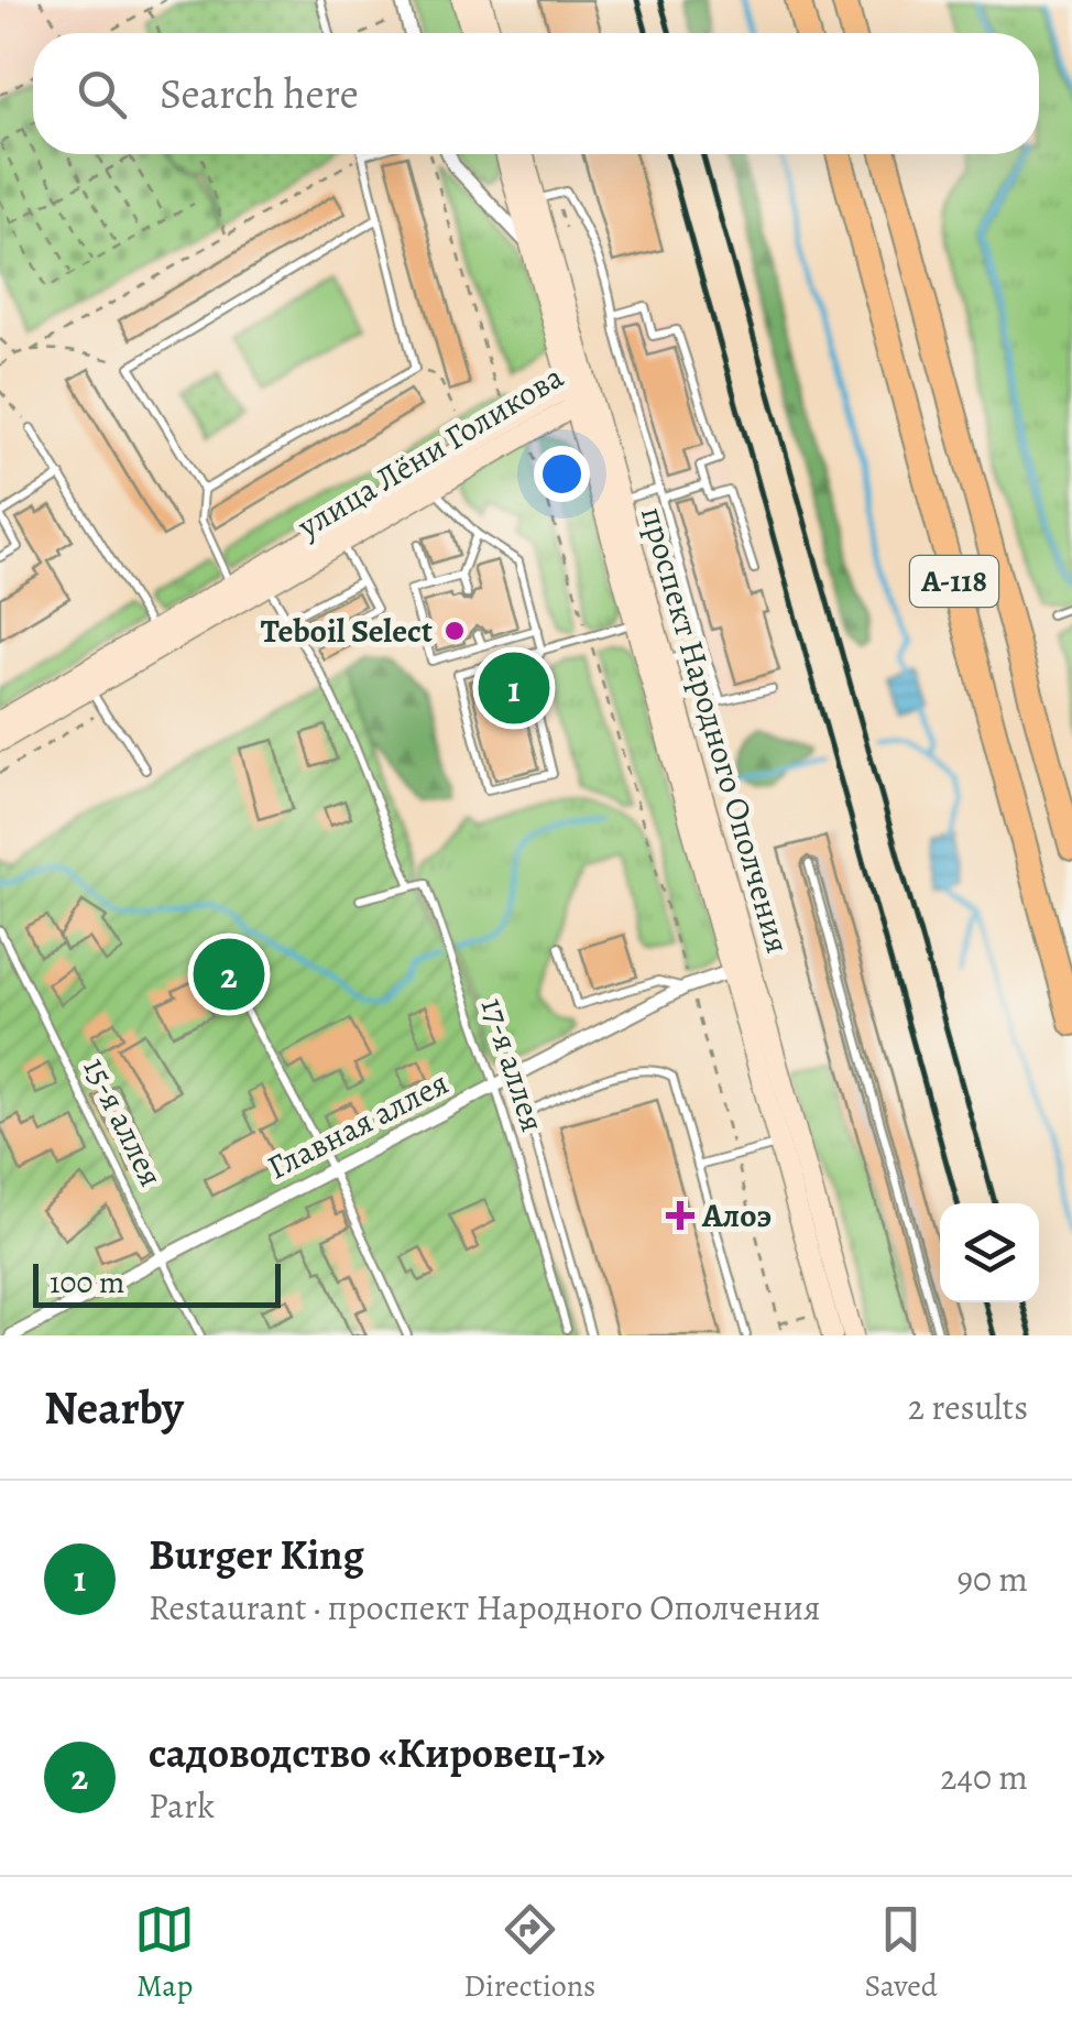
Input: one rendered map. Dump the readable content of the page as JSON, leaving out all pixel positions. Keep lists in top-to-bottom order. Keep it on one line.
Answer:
{"streets":{"highway":["А-118"],"main road":["улица Лёни Голикова","проспект Народного Ополчения"],"street":["Главная аллея"],"lane":["17-я аллея","15-я аллея"]},"crossings":[["улица Лёни Голикова","проспект Народного Ополчения"],["проспект Народного Ополчения","Главная аллея"],["17-я аллея","Главная аллея"],["15-я аллея","Главная аллея"]],"places":{"other":["Teboil Select"],"health":["Алоэ"]},"scale_bar":"100 m","page":{"search":"Search here","pins":["1","2"],"scale":"100 m","heading":["Nearby","2 results"],"list":[{"mark":"1","name":"Burger King","note":"Restaurant · проспект Народного Ополчения","value":"90 m"},{"mark":"2","name":"садоводство «Кировец-1»","note":"Park","value":"240 m"}],"nav":["Map","Directions","Saved"]}}
